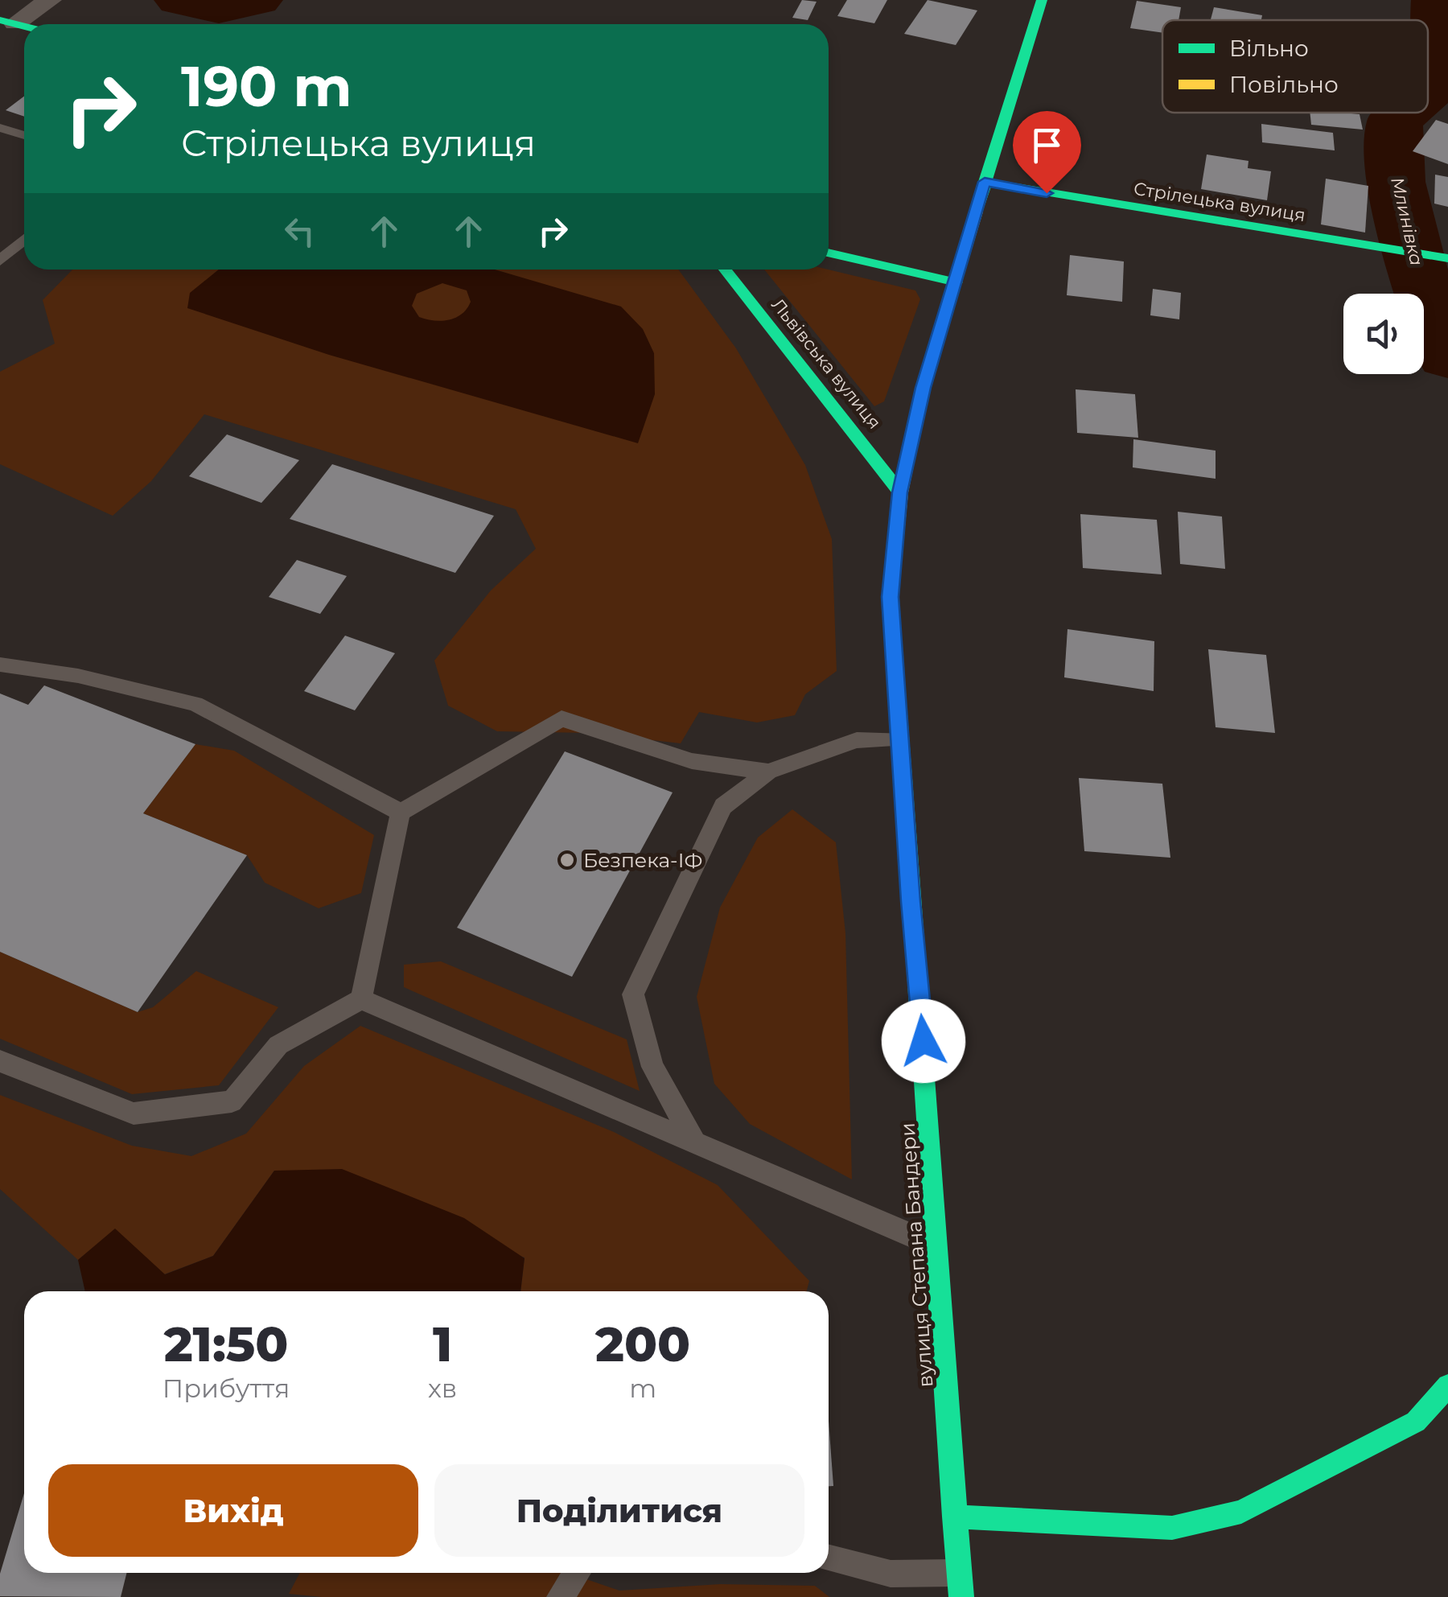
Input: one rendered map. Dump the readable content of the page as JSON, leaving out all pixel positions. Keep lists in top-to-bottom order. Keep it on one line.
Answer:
{"streets":{"main road":["Стрілецька вулиця","Львівська вулиця","вулиця Степана Бандери"]},"crossings":[["Стрілецька вулиця","вулиця Степана Бандери"],["Львівська вулиця","вулиця Степана Бандери"]],"water":["Млинівка"],"places":["Безпека-ІФ"],"legend":["Вільно","Повільно"],"page":{"turn":["190 m","Стрілецька вулиця"],"eta":["21:50","Прибуття","1","хв","200","m"],"buttons":["Вихід","Поділитися"]}}
